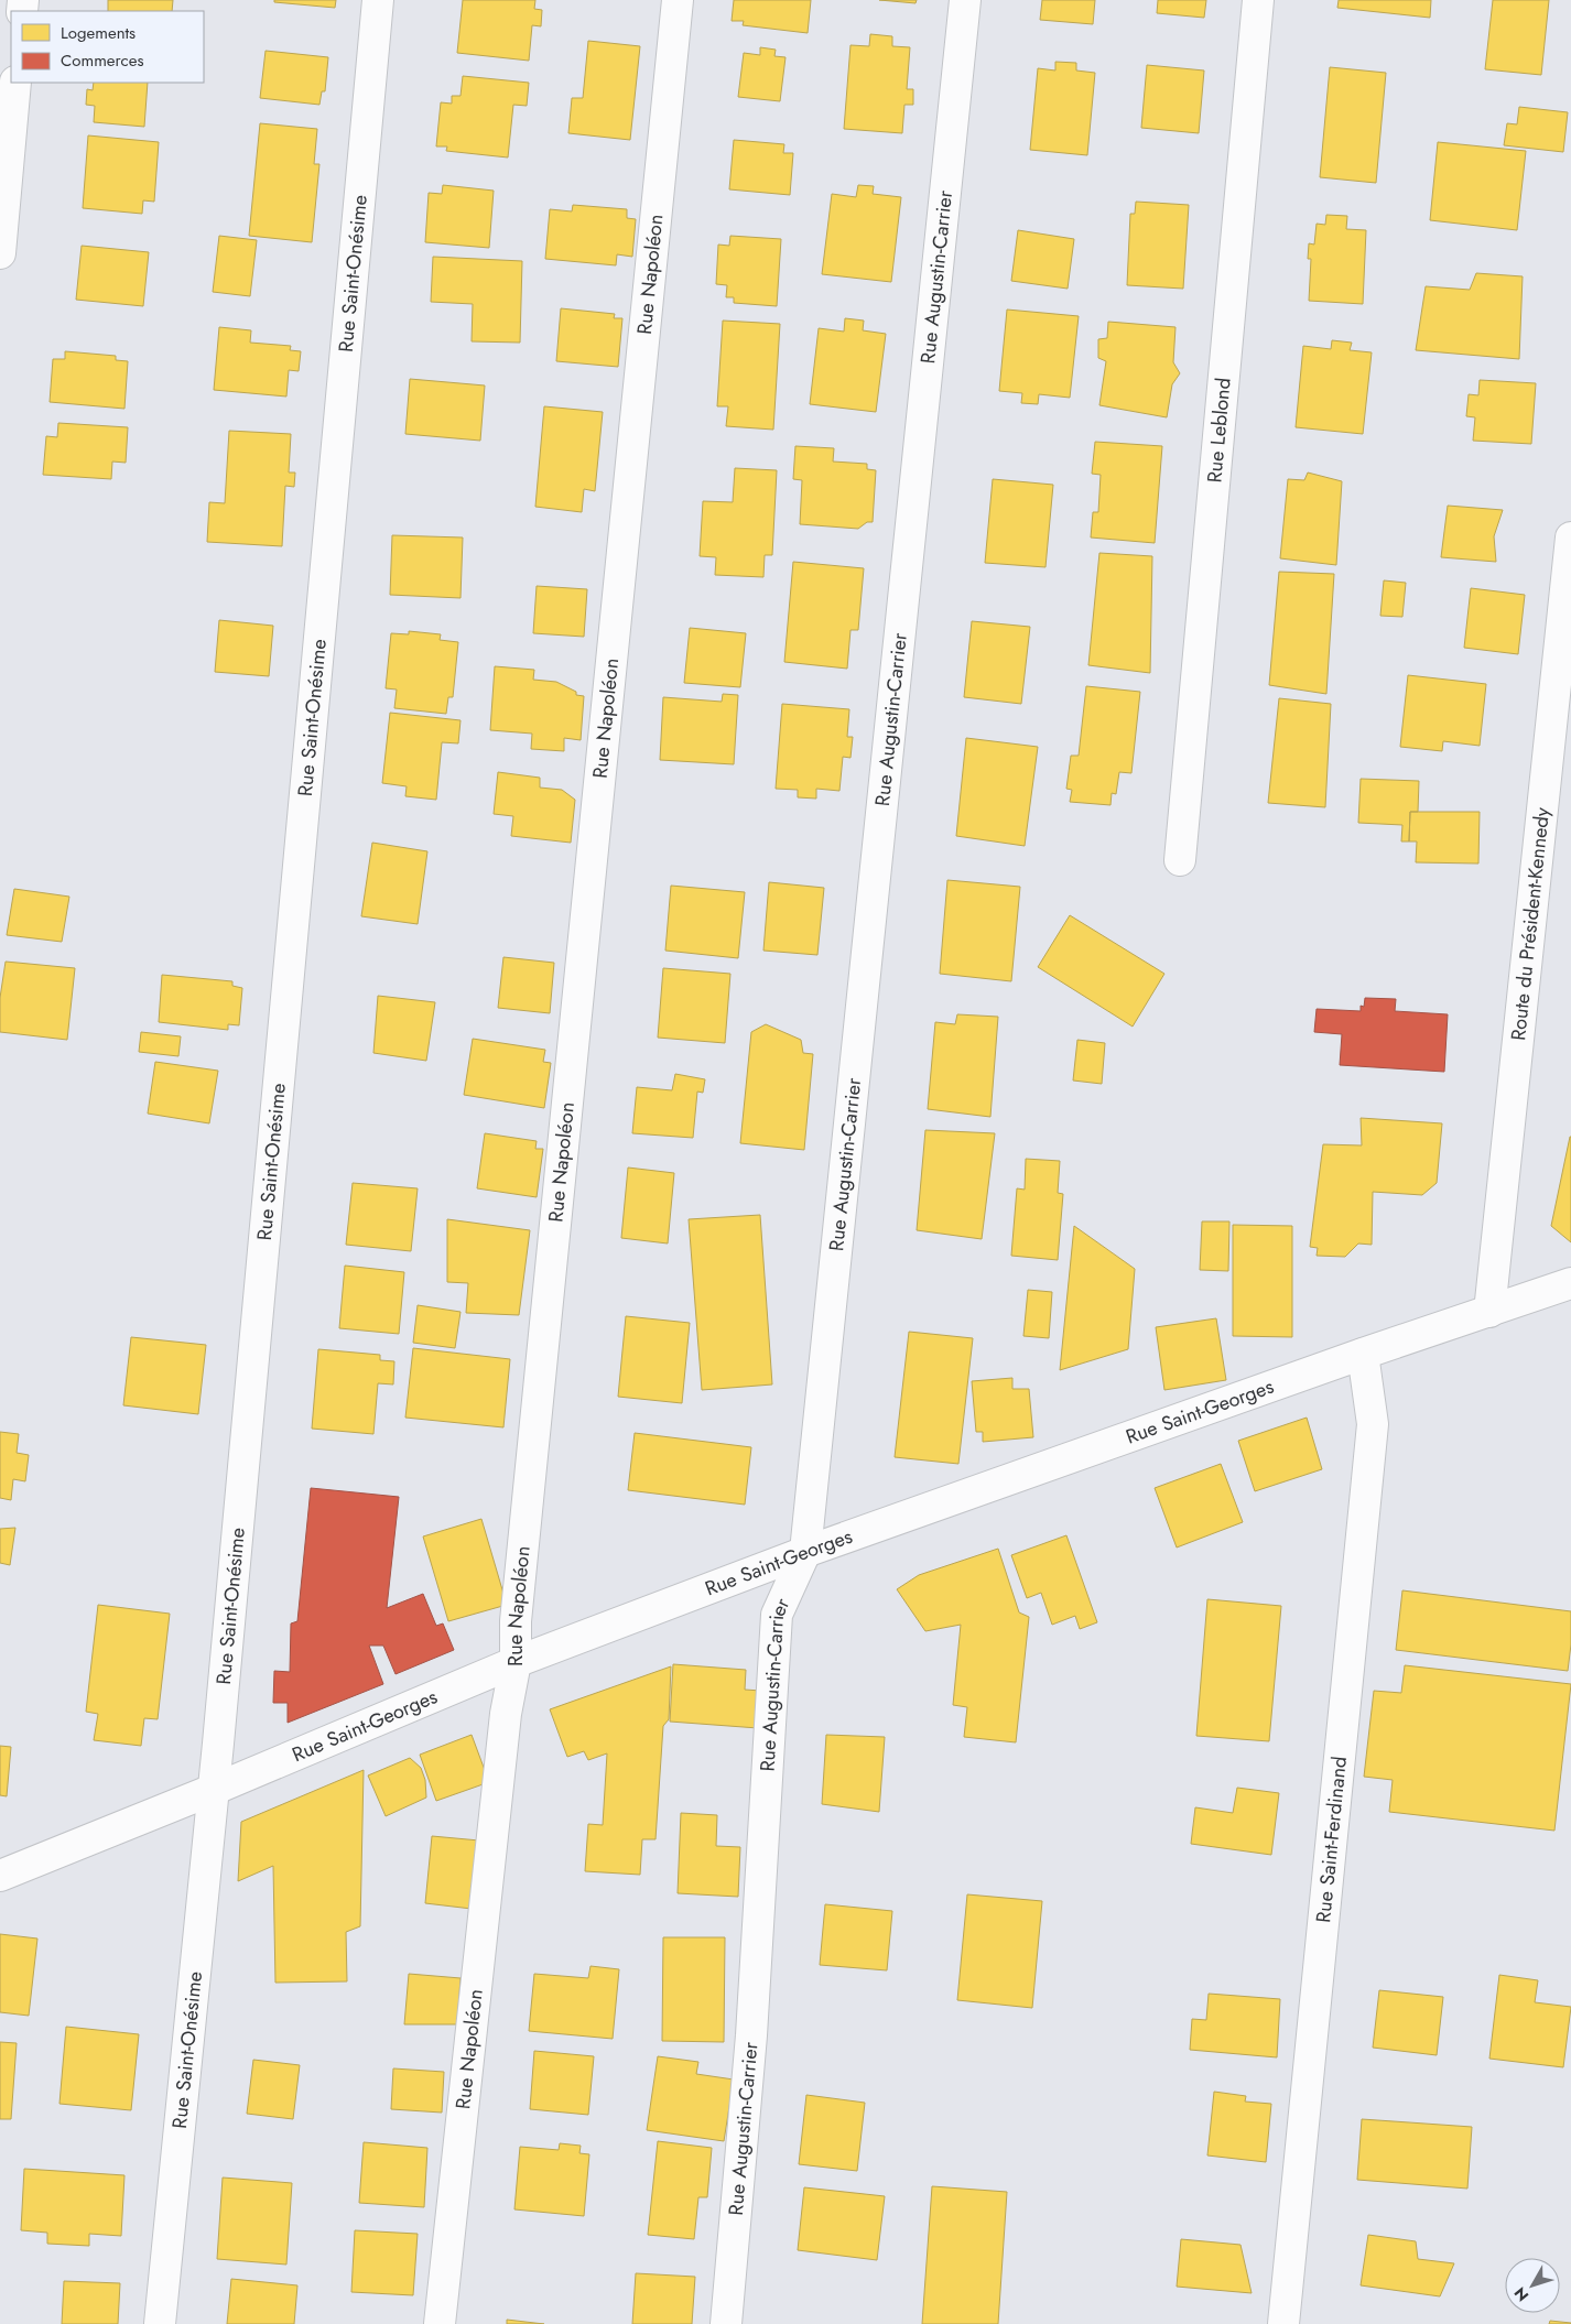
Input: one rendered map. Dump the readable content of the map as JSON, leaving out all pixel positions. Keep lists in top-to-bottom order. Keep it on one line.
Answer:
{"streets":{"street":["Rue Saint-Onésime","Rue Napoléon","Rue Augustin-Carrier","Rue Leblond","Route du Président-Kennedy","Rue Saint-Georges","Rue Saint-Ferdinand"]},"crossings":[["Rue Saint-Onésime","Rue Saint-Georges"],["Rue Napoléon","Rue Saint-Georges"],["Rue Augustin-Carrier","Rue Saint-Georges"],["Route du Président-Kennedy","Rue Saint-Georges"],["Rue Saint-Georges","Rue Saint-Ferdinand"]],"legend":["Logements","Commerces"],"north":"bottom left"}
